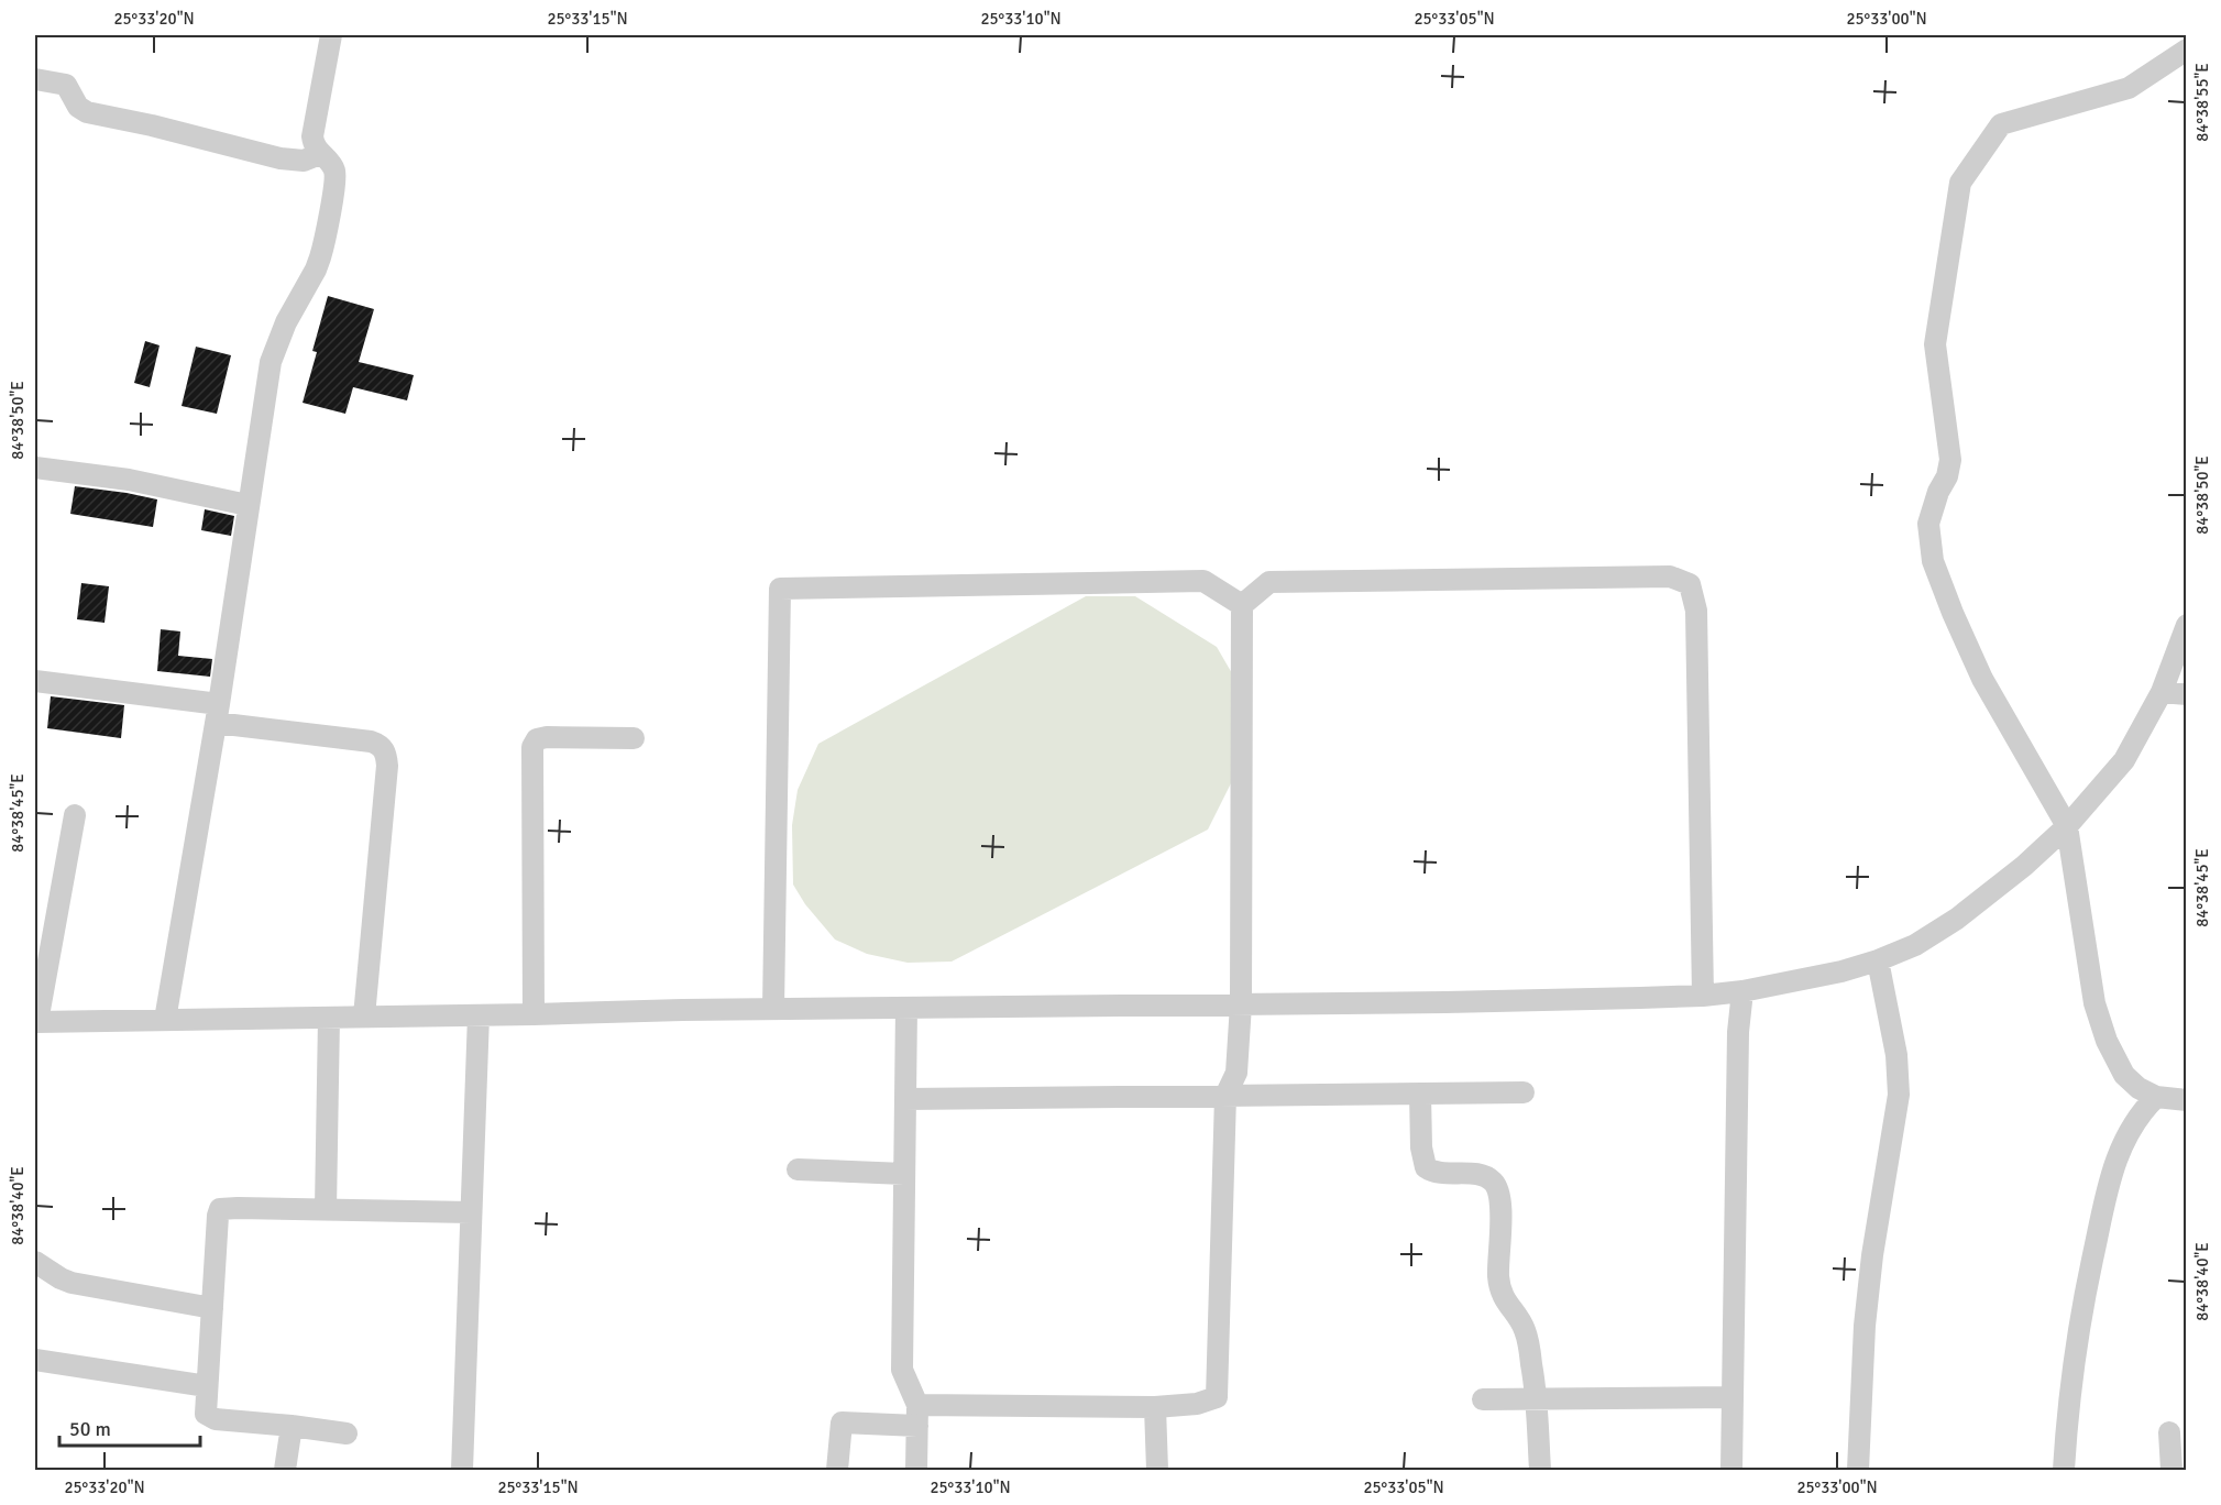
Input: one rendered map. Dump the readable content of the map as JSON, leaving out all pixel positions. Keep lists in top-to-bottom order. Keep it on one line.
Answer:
{"scale_bar":"50 m","coordinates":["25°33'20\"N","25°33'15\"N","25°33'10\"N","25°33'05\"N","25°33'00\"N","84°38'55\"E","84°38'50\"E","84°38'45\"E","84°38'40\"E"]}
